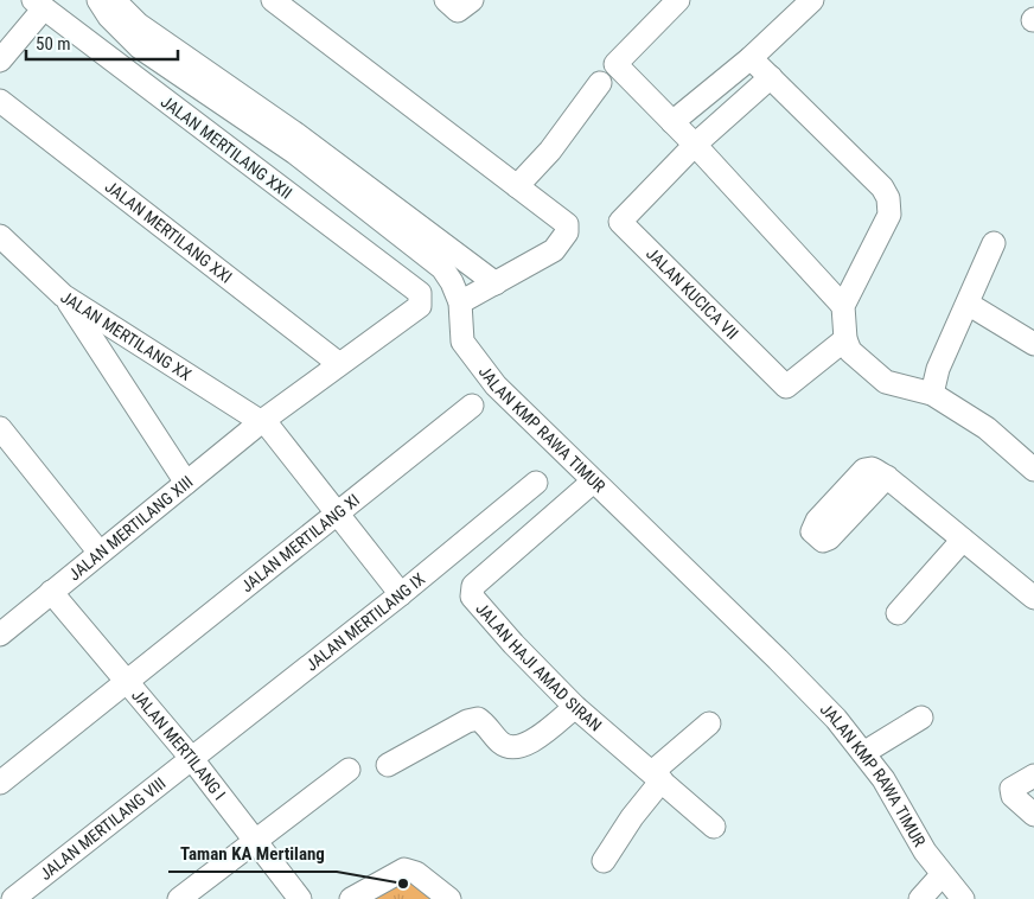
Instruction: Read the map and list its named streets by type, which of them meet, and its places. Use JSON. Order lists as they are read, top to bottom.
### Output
{
  "streets": {
    "street": [
      "JALAN MERTILANG XXII",
      "JALAN MERTILANG XXI",
      "JALAN KUCICA VII",
      "JALAN MERTILANG XX",
      "JALAN KMP RAWA TIMUR",
      "JALAN MERTILANG XIII",
      "JALAN MERTILANG XI",
      "JALAN MERTILANG IX",
      "JALAN HAJI AMAD SIRAN",
      "JALAN MERTILANG I",
      "JALAN MERTILANG VIII"
    ]
  },
  "crossings": [
    ["JALAN MERTILANG XXII", "JALAN MERTILANG XIII"],
    ["JALAN MERTILANG XXI", "JALAN MERTILANG XIII"],
    ["JALAN MERTILANG XX", "JALAN MERTILANG XIII"],
    ["JALAN KMP RAWA TIMUR", "JALAN HAJI AMAD SIRAN"],
    ["JALAN MERTILANG XIII", "JALAN MERTILANG I"],
    ["JALAN MERTILANG XI", "JALAN MERTILANG I"],
    ["JALAN MERTILANG IX", "JALAN MERTILANG I"],
    ["JALAN MERTILANG IX", "JALAN MERTILANG VIII"],
    ["JALAN MERTILANG I", "JALAN MERTILANG VIII"]
  ],
  "places": ["Taman KA Mertilang"],
  "scale_bar": "50 m"
}
